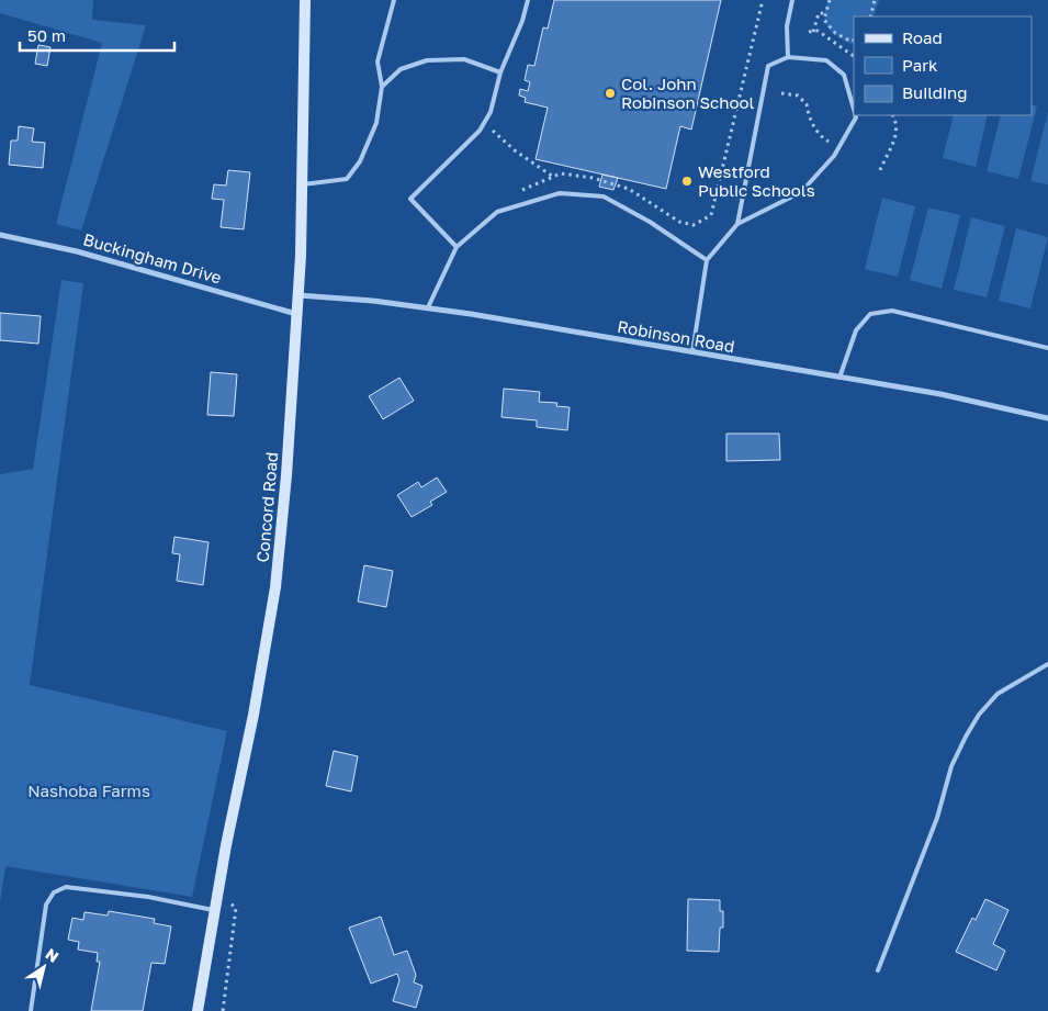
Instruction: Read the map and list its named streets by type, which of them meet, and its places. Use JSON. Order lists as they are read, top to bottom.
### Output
{
  "streets": {
    "main road": ["Concord Road"],
    "street": ["Buckingham Drive", "Robinson Road"]
  },
  "crossings": [
    ["Buckingham Drive", "Concord Road"],
    ["Robinson Road", "Concord Road"]
  ],
  "parks": ["Nashoba Farms"],
  "places": ["Col. John Robinson School", "Westford Public Schools"],
  "legend": ["Road", "Park", "Building"],
  "scale_bar": "50 m",
  "north": "top right"
}
